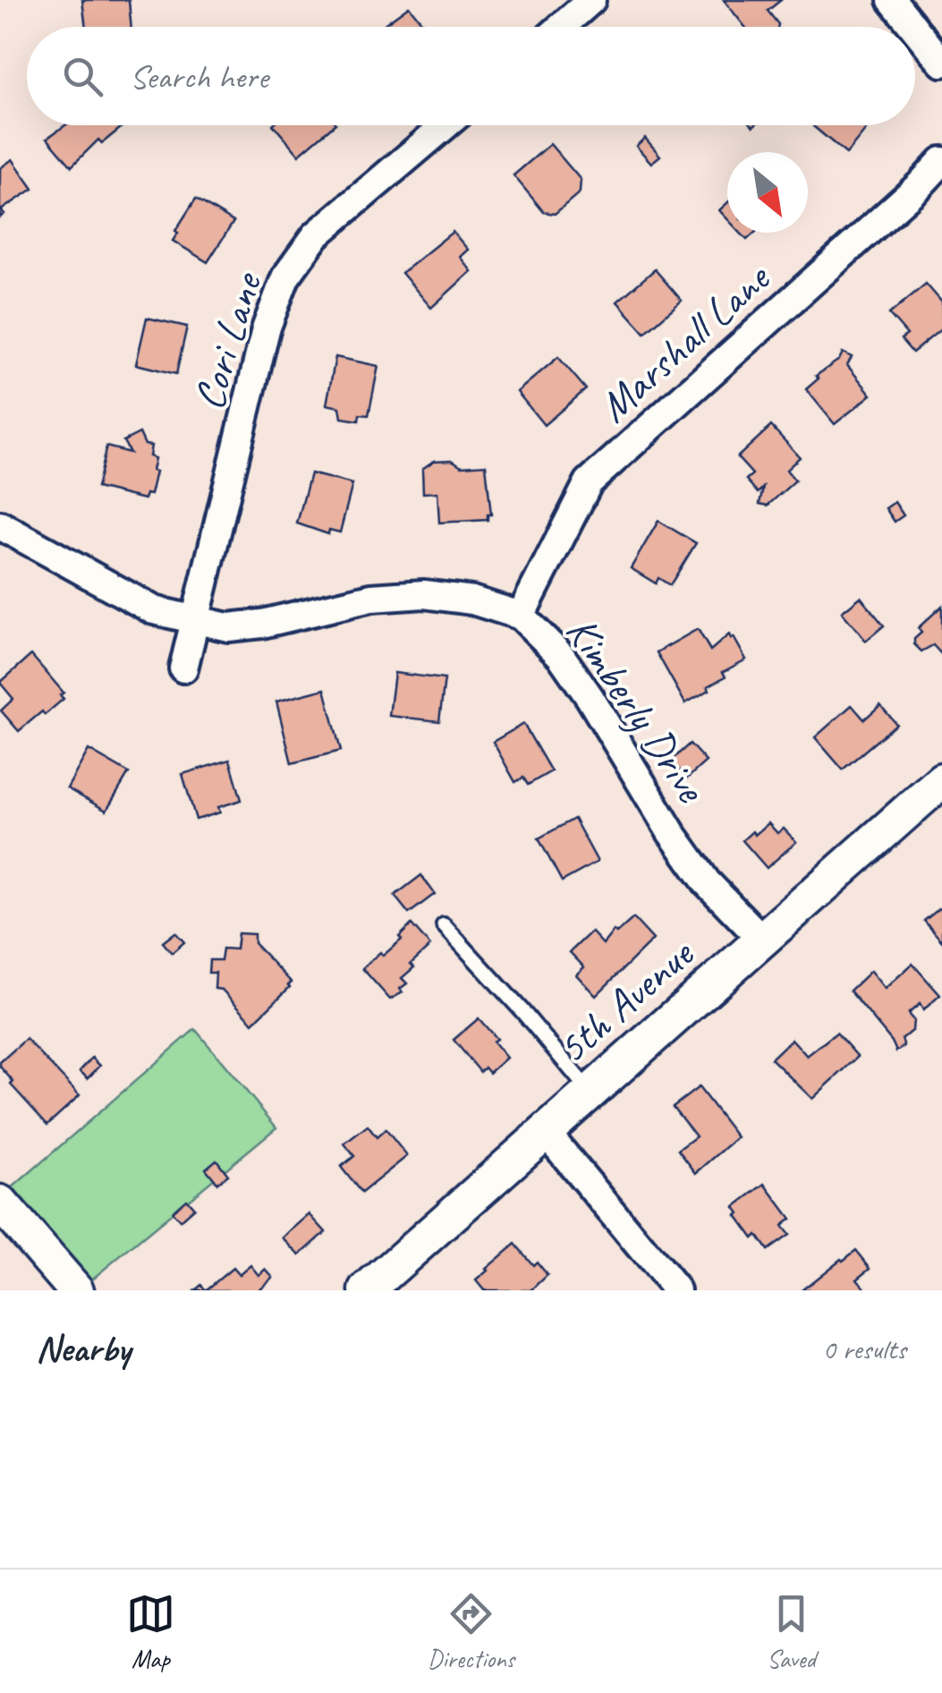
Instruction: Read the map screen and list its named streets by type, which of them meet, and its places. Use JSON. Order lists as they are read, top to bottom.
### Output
{
  "streets": {
    "street": [
      "Cori Lane",
      "Marshall Lane",
      "Kimberly Drive",
      "5th Avenue"
    ]
  },
  "crossings": [
    ["Cori Lane", "Kimberly Drive"],
    ["Marshall Lane", "Kimberly Drive"],
    ["Kimberly Drive", "5th Avenue"]
  ],
  "north": "bottom right",
  "page": {
    "search": "Search here",
    "heading": ["Nearby", "0 results"],
    "nav": ["Map", "Directions", "Saved"]
  }
}
